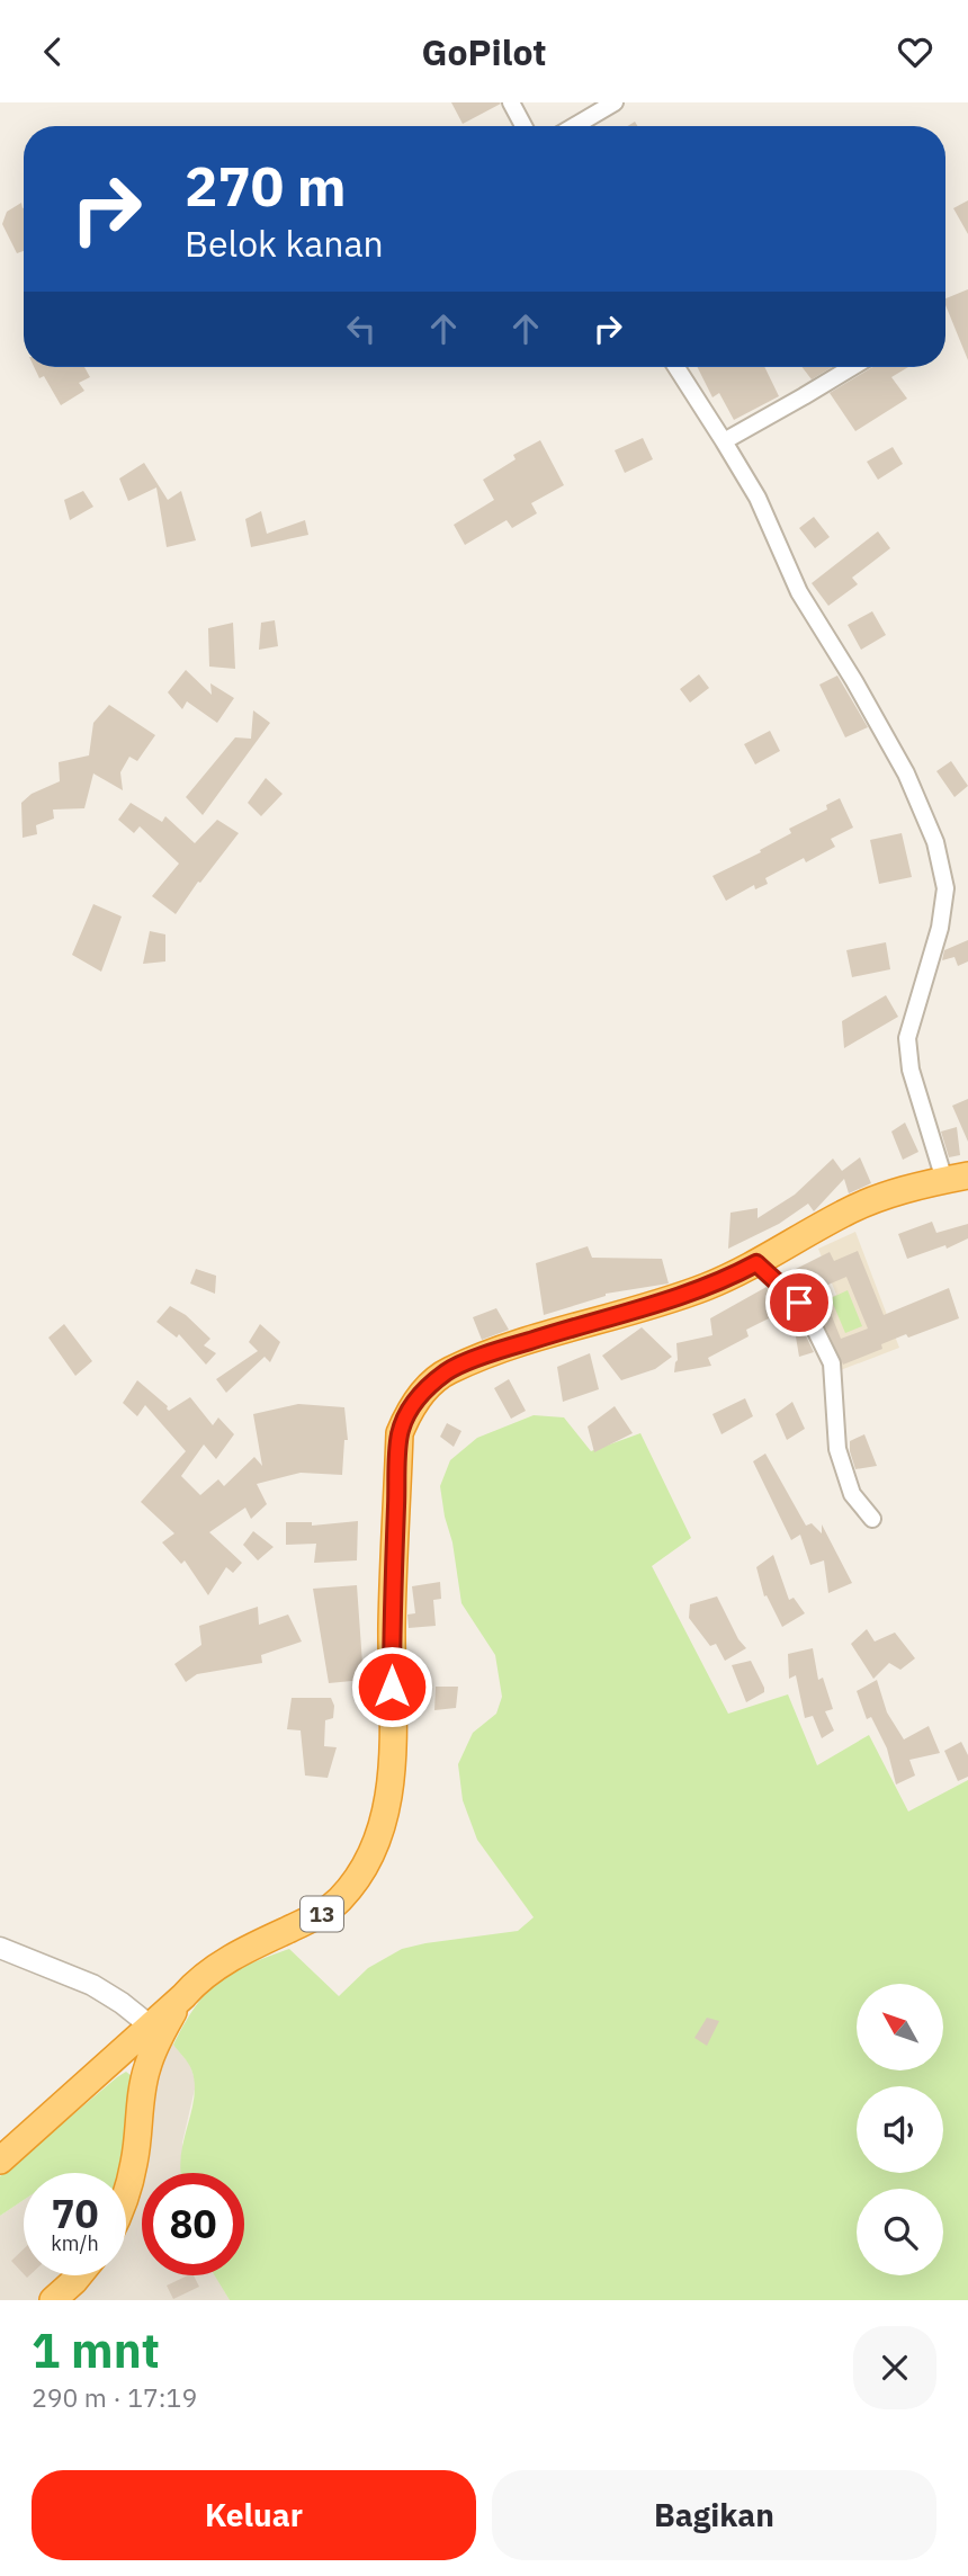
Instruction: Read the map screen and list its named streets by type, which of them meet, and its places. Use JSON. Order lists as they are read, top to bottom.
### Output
{
  "streets": {
    "highway": ["13"]
  },
  "north": "top left",
  "page": {
    "header": "GoPilot",
    "turn": ["270 m", "Belok kanan"],
    "speed": "70 km/h",
    "limit": "80",
    "heading": ["1 mnt", "290 m · 17:19"],
    "buttons": ["Keluar", "Bagikan"]
  }
}
